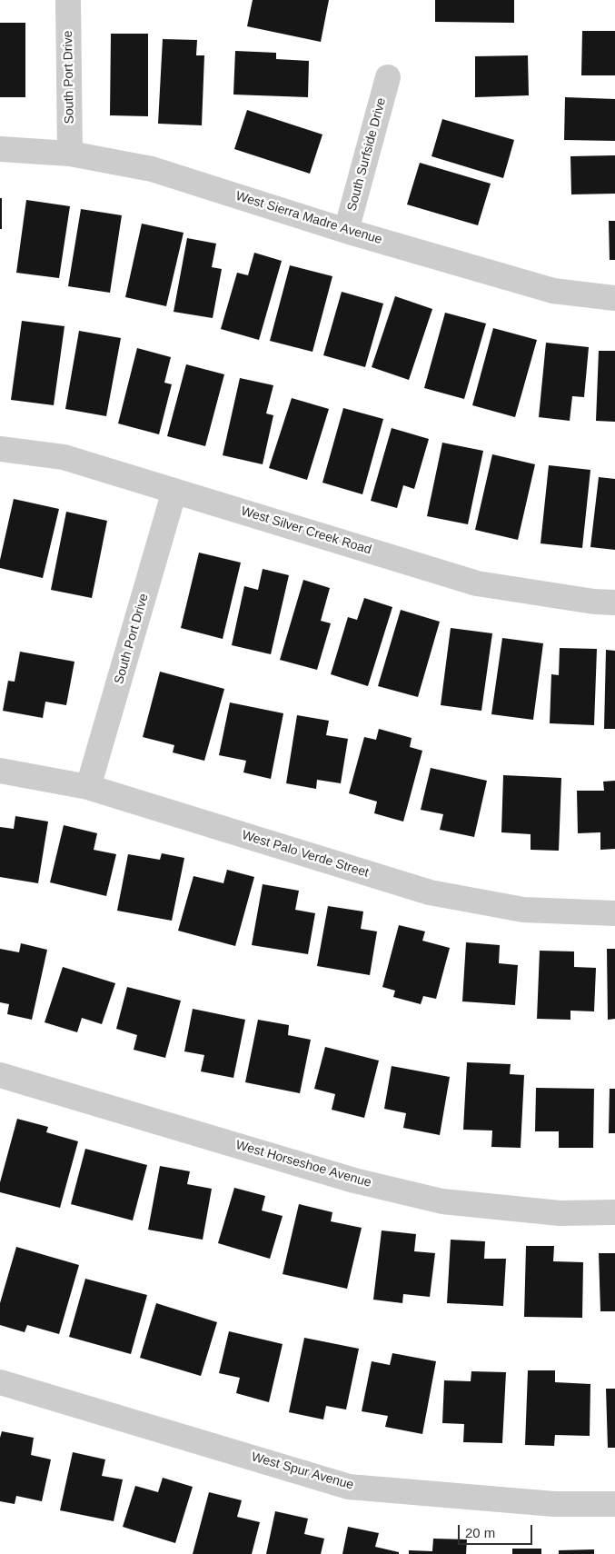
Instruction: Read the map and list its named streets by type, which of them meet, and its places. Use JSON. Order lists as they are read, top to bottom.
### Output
{
  "streets": {
    "street": [
      "South Port Drive",
      "South Surfside Drive",
      "West Sierra Madre Avenue",
      "West Silver Creek Road",
      "West Palo Verde Street",
      "West Horseshoe Avenue",
      "West Spur Avenue"
    ]
  },
  "crossings": [
    ["South Port Drive", "West Sierra Madre Avenue"],
    ["South Port Drive", "West Silver Creek Road"],
    ["South Port Drive", "West Palo Verde Street"],
    ["South Surfside Drive", "West Sierra Madre Avenue"]
  ],
  "scale_bar": "20 m"
}
